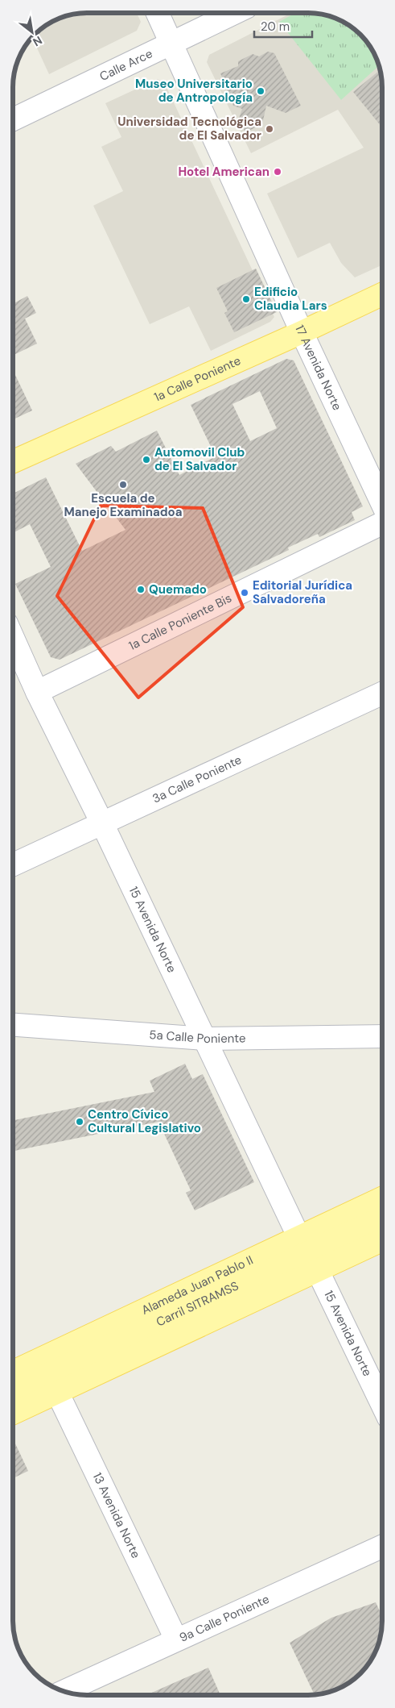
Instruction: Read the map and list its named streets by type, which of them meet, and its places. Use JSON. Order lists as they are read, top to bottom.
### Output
{
  "streets": {
    "main road": ["1a Calle Poniente", "Alameda Juan Pablo II", "Carril SITRAMSS"],
    "street": [
      "Calle Arce",
      "17 Avenida Norte",
      "1a Calle Poniente Bis",
      "3a Calle Poniente",
      "15 Avenida Norte",
      "5a Calle Poniente",
      "13 Avenida Norte",
      "9a Calle Poniente"
    ]
  },
  "crossings": [
    ["Calle Arce", "17 Avenida Norte"],
    ["17 Avenida Norte", "1a Calle Poniente"],
    ["1a Calle Poniente Bis", "15 Avenida Norte"],
    ["3a Calle Poniente", "15 Avenida Norte"],
    ["15 Avenida Norte", "5a Calle Poniente"],
    ["15 Avenida Norte", "Alameda Juan Pablo II"],
    ["13 Avenida Norte", "9a Calle Poniente"]
  ],
  "places": [
    "Museo Universitario de Antropología",
    "Universidad Tecnológica de El Salvador",
    "Hotel American",
    "Edificio Claudia Lars",
    "Automovil Club de El Salvador",
    "Escuela de Manejo Examinadoa",
    "Quemado",
    "Editorial Jurídica Salvadoreña",
    "Centro Cívico Cultural Legislativo"
  ],
  "scale_bar": "20 m",
  "north": "bottom right"
}
